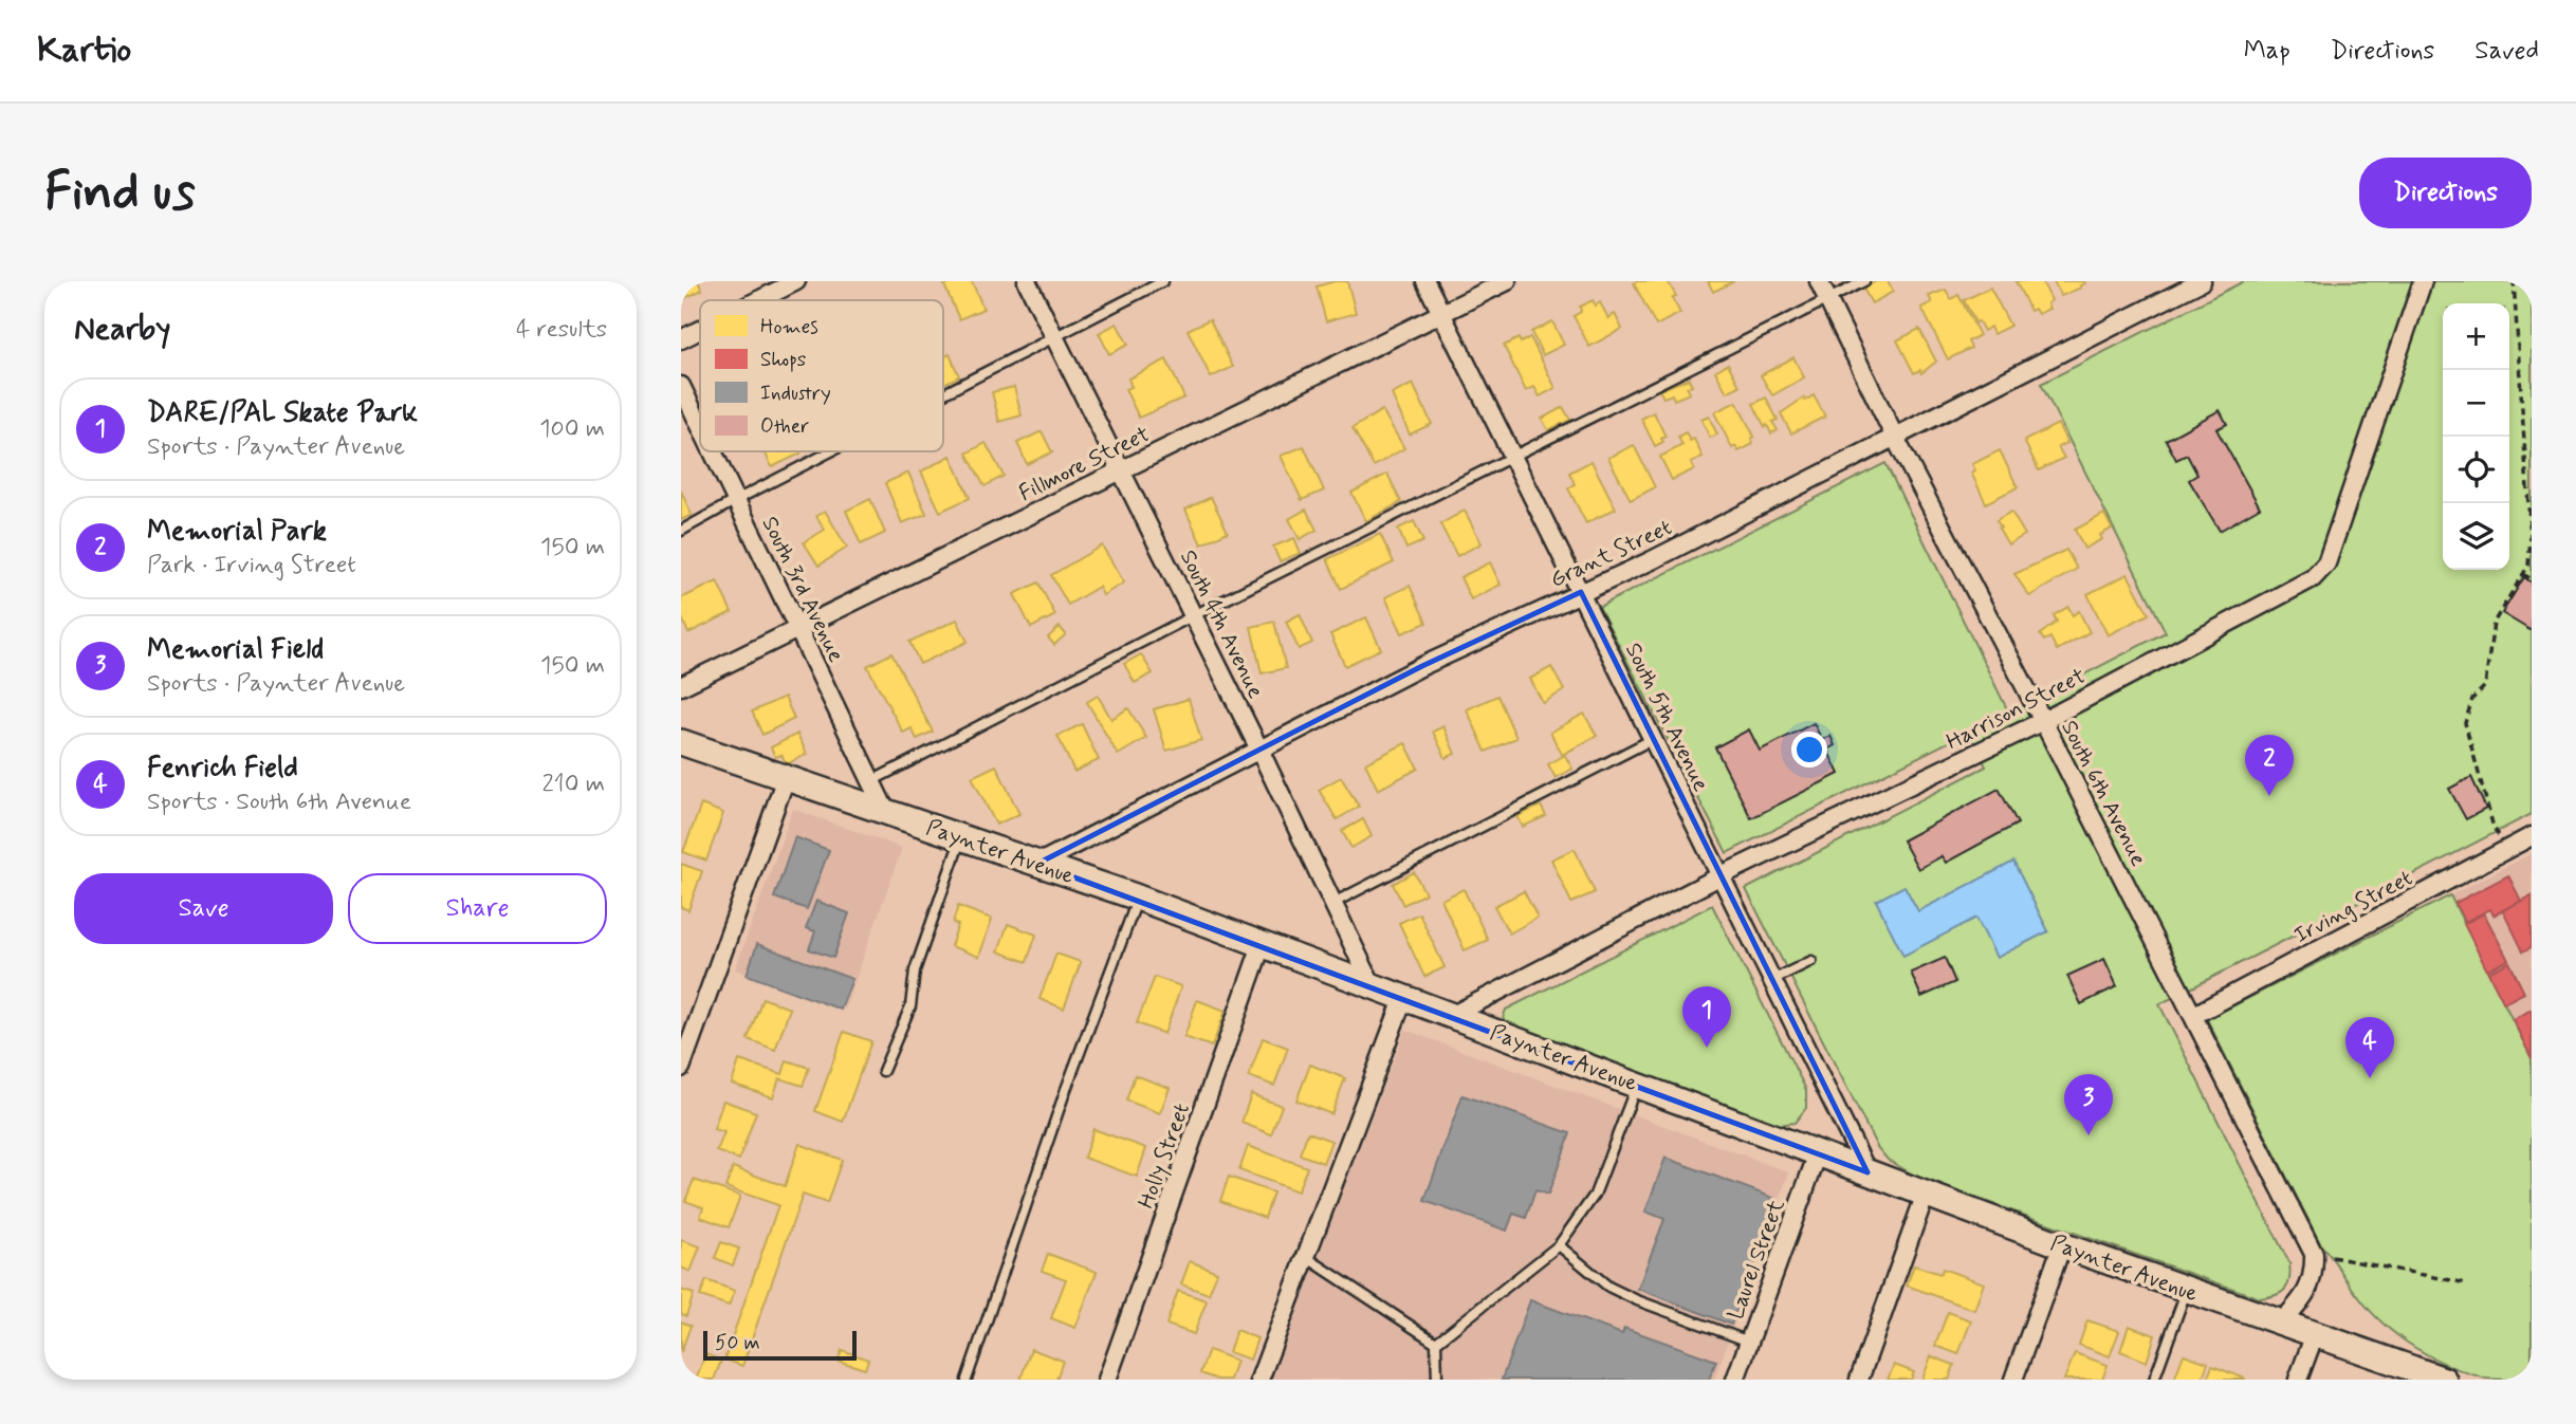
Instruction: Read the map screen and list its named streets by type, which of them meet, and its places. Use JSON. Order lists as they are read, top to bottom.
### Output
{
  "streets": {
    "street": [
      "Fillmore Street",
      "Grant Street",
      "South 3rd Avenue",
      "South 4th Avenue",
      "Harrison Street",
      "South 5th Avenue",
      "South 6th Avenue",
      "Paynter Avenue",
      "Irving Street",
      "Holly Street",
      "Laurel Street"
    ]
  },
  "crossings": [
    ["Fillmore Street", "South 3rd Avenue"],
    ["Fillmore Street", "South 4th Avenue"],
    ["Fillmore Street", "South 5th Avenue"],
    ["Grant Street", "South 4th Avenue"],
    ["Grant Street", "South 5th Avenue"],
    ["Grant Street", "South 6th Avenue"],
    ["Grant Street", "Paynter Avenue"],
    ["South 3rd Avenue", "Paynter Avenue"],
    ["South 4th Avenue", "Paynter Avenue"],
    ["Harrison Street", "South 5th Avenue"],
    ["Harrison Street", "South 6th Avenue"],
    ["Harrison Street", "Paynter Avenue"],
    ["South 5th Avenue", "Paynter Avenue"],
    ["South 6th Avenue", "Irving Street"],
    ["Paynter Avenue", "Holly Street"],
    ["Paynter Avenue", "Laurel Street"]
  ],
  "legend": [
    "Homes",
    "Shops",
    "Industry",
    "Other"
  ],
  "scale_bar": "50 m",
  "page": {
    "header": "Kartio",
    "nav": ["Map", "Directions", "Saved"],
    "buttons": [
      "Directions",
      ["Save", "Share"]
    ],
    "title": "Find us",
    "heading": ["Nearby", "4 results"],
    "map_buttons": ["+", "−"],
    "list": [
      {
        "mark": "1",
        "name": "DARE/PAL Skate Park",
        "note": "Sports · Paynter Avenue",
        "value": "100 m"
      },
      {
        "mark": "2",
        "name": "Memorial Park",
        "note": "Park · Irving Street",
        "value": "150 m"
      },
      {
        "mark": "3",
        "name": "Memorial Field",
        "note": "Sports · Paynter Avenue",
        "value": "150 m"
      },
      {
        "mark": "4",
        "name": "Fenrich Field",
        "note": "Sports · South 6th Avenue",
        "value": "210 m"
      }
    ],
    "pins": [
      "2",
      "1",
      "4",
      "3"
    ],
    "scale": "50 m"
  }
}
